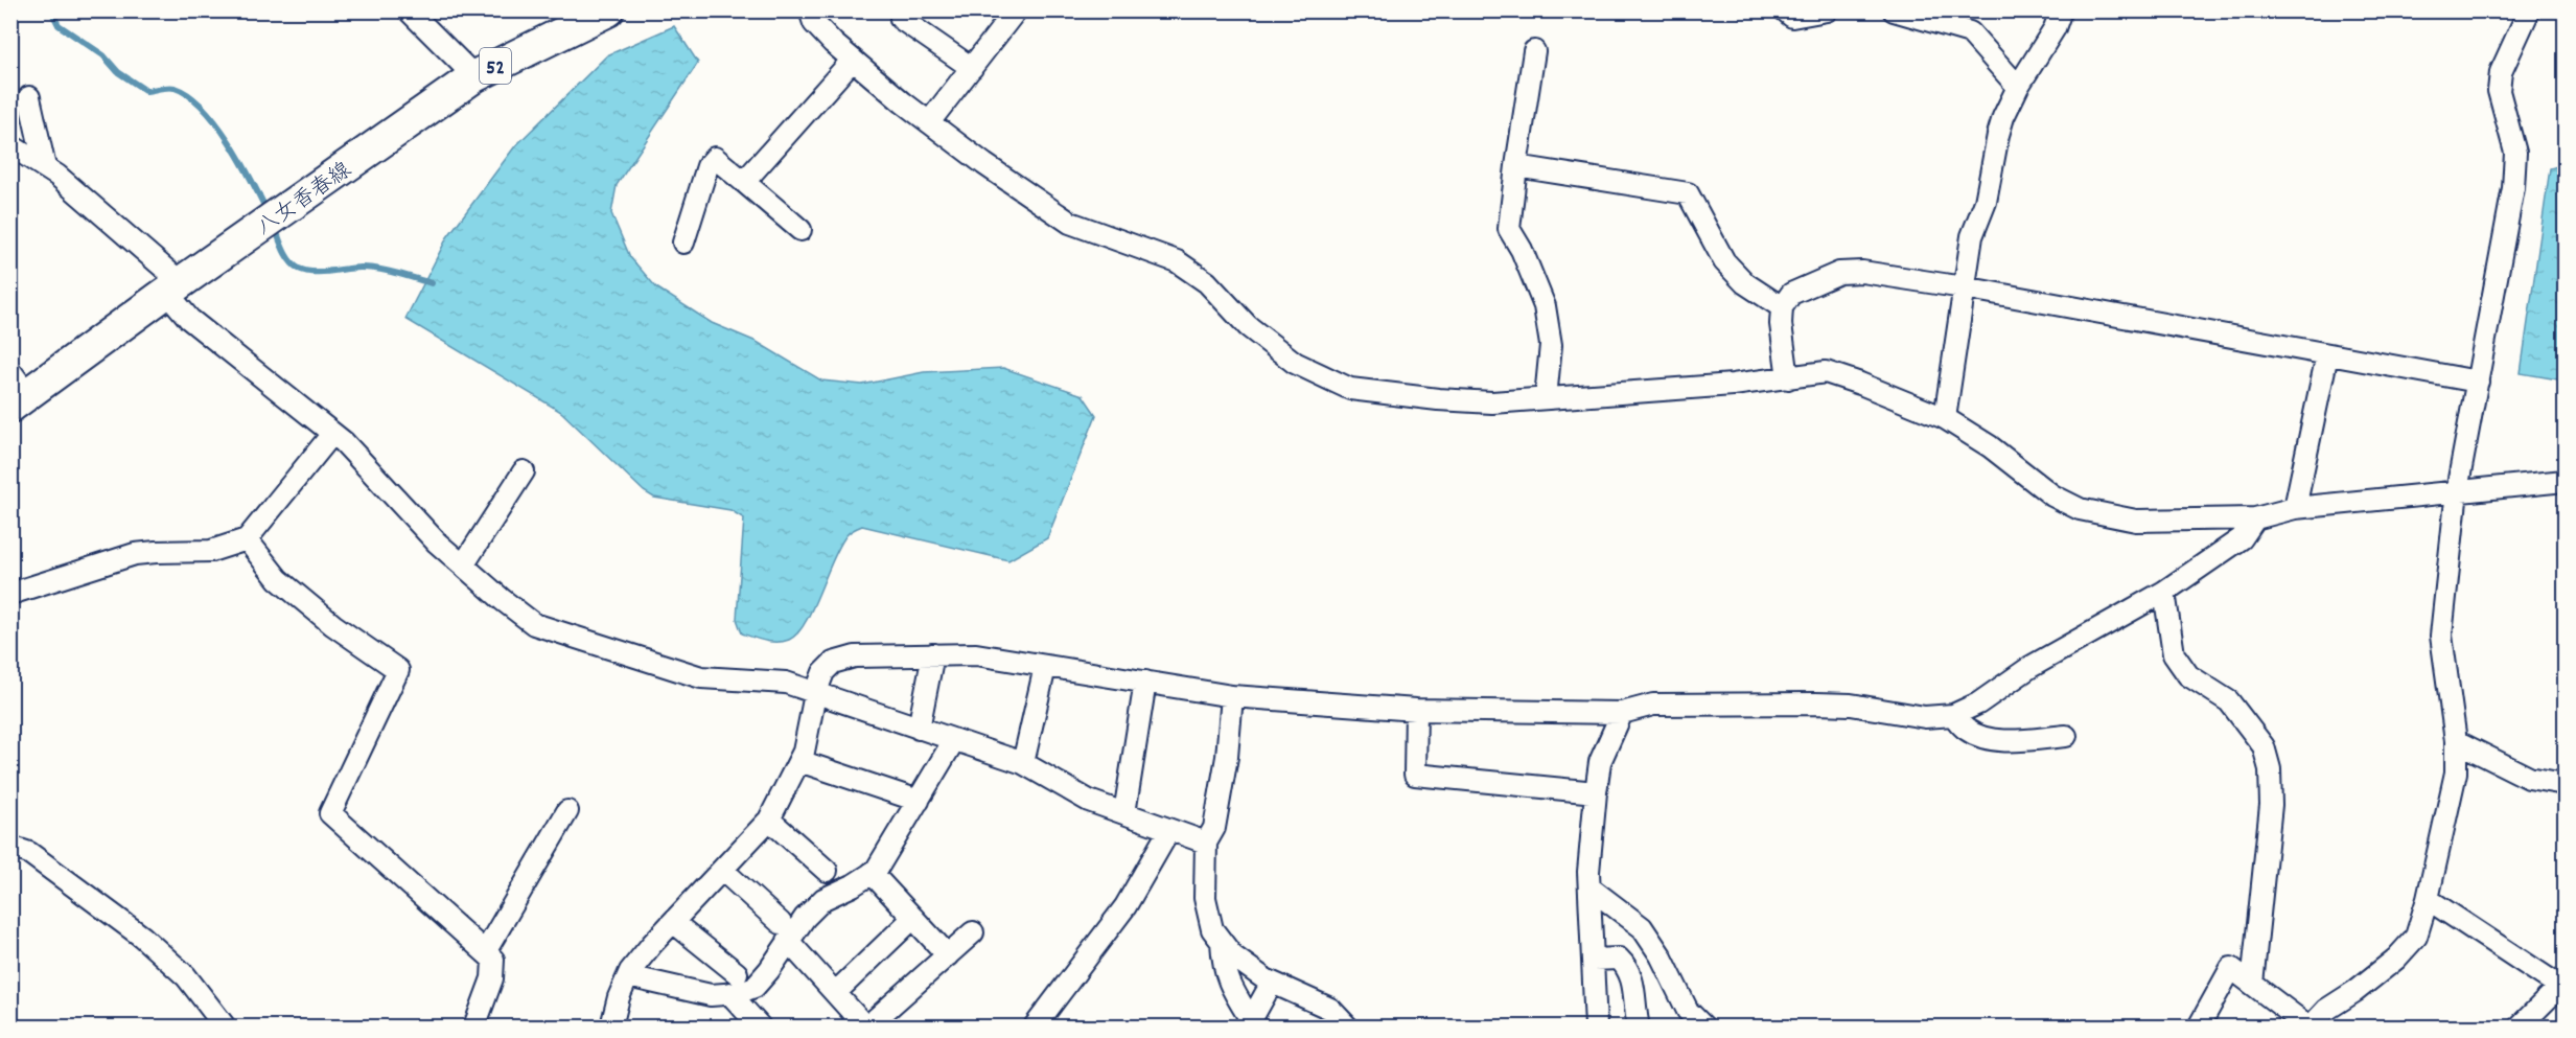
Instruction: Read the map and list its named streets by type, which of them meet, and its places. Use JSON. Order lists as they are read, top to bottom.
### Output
{
  "streets": {
    "main road": ["52", "八女香春線"]
  }
}
